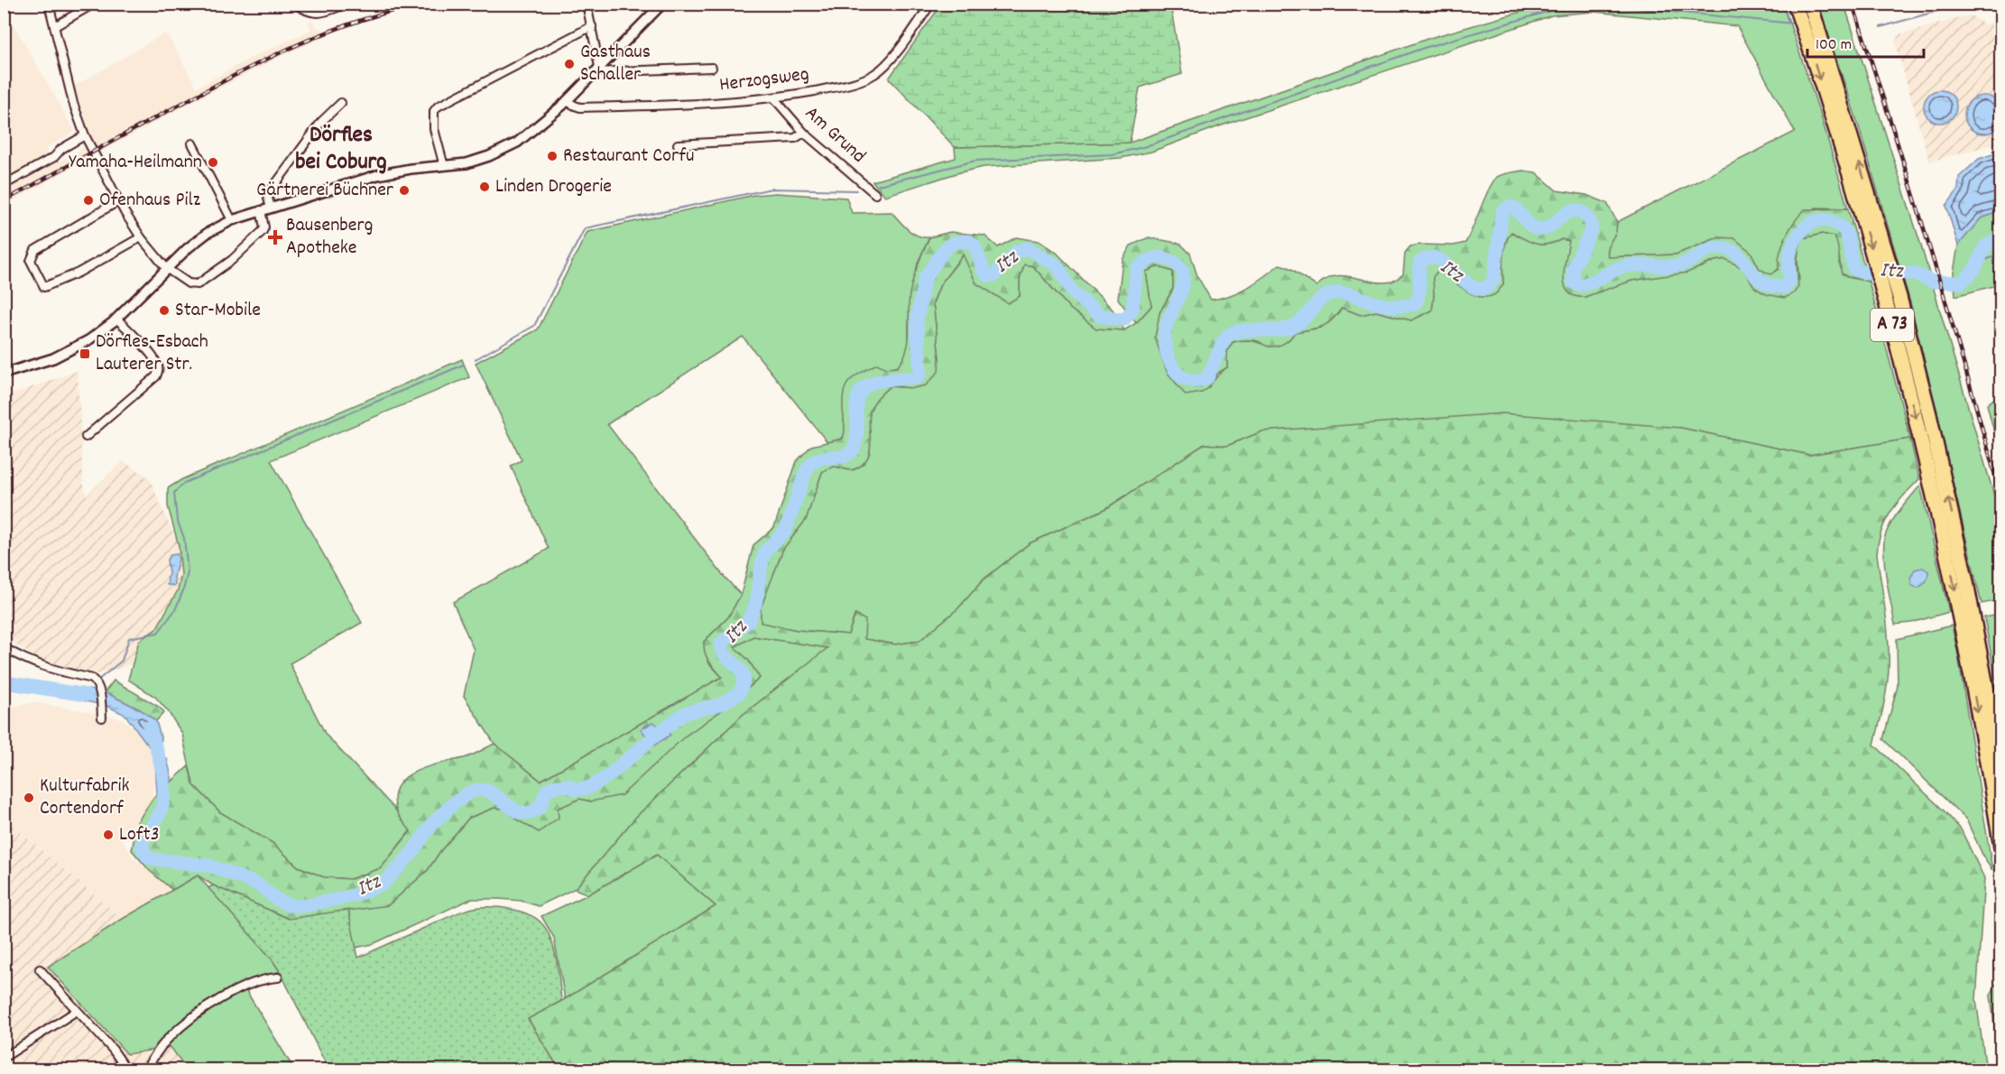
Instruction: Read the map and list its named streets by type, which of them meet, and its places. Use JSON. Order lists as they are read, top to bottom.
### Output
{
  "streets": {
    "highway": ["A 73"],
    "street": ["Herzogsweg", "Am Grund"]
  },
  "crossings": [
    ["Herzogsweg", "Am Grund"]
  ],
  "districts": ["Dörfles bei Coburg"],
  "water": ["Itz"],
  "places": {
    "other": [
      "Gasthaus Schaller",
      "Restaurant Corfu",
      "Yamaha-Heilmann",
      "Linden Drogerie",
      "Gärtnerei Büchner",
      "Ofenhaus Pilz",
      "Star-Mobile",
      "Kulturfabrik Cortendorf",
      "Loft3"
    ],
    "health": ["Bausenberg Apotheke"],
    "transit": ["Dörfles-Esbach Lauterer Str."]
  },
  "scale_bar": "100 m"
}
